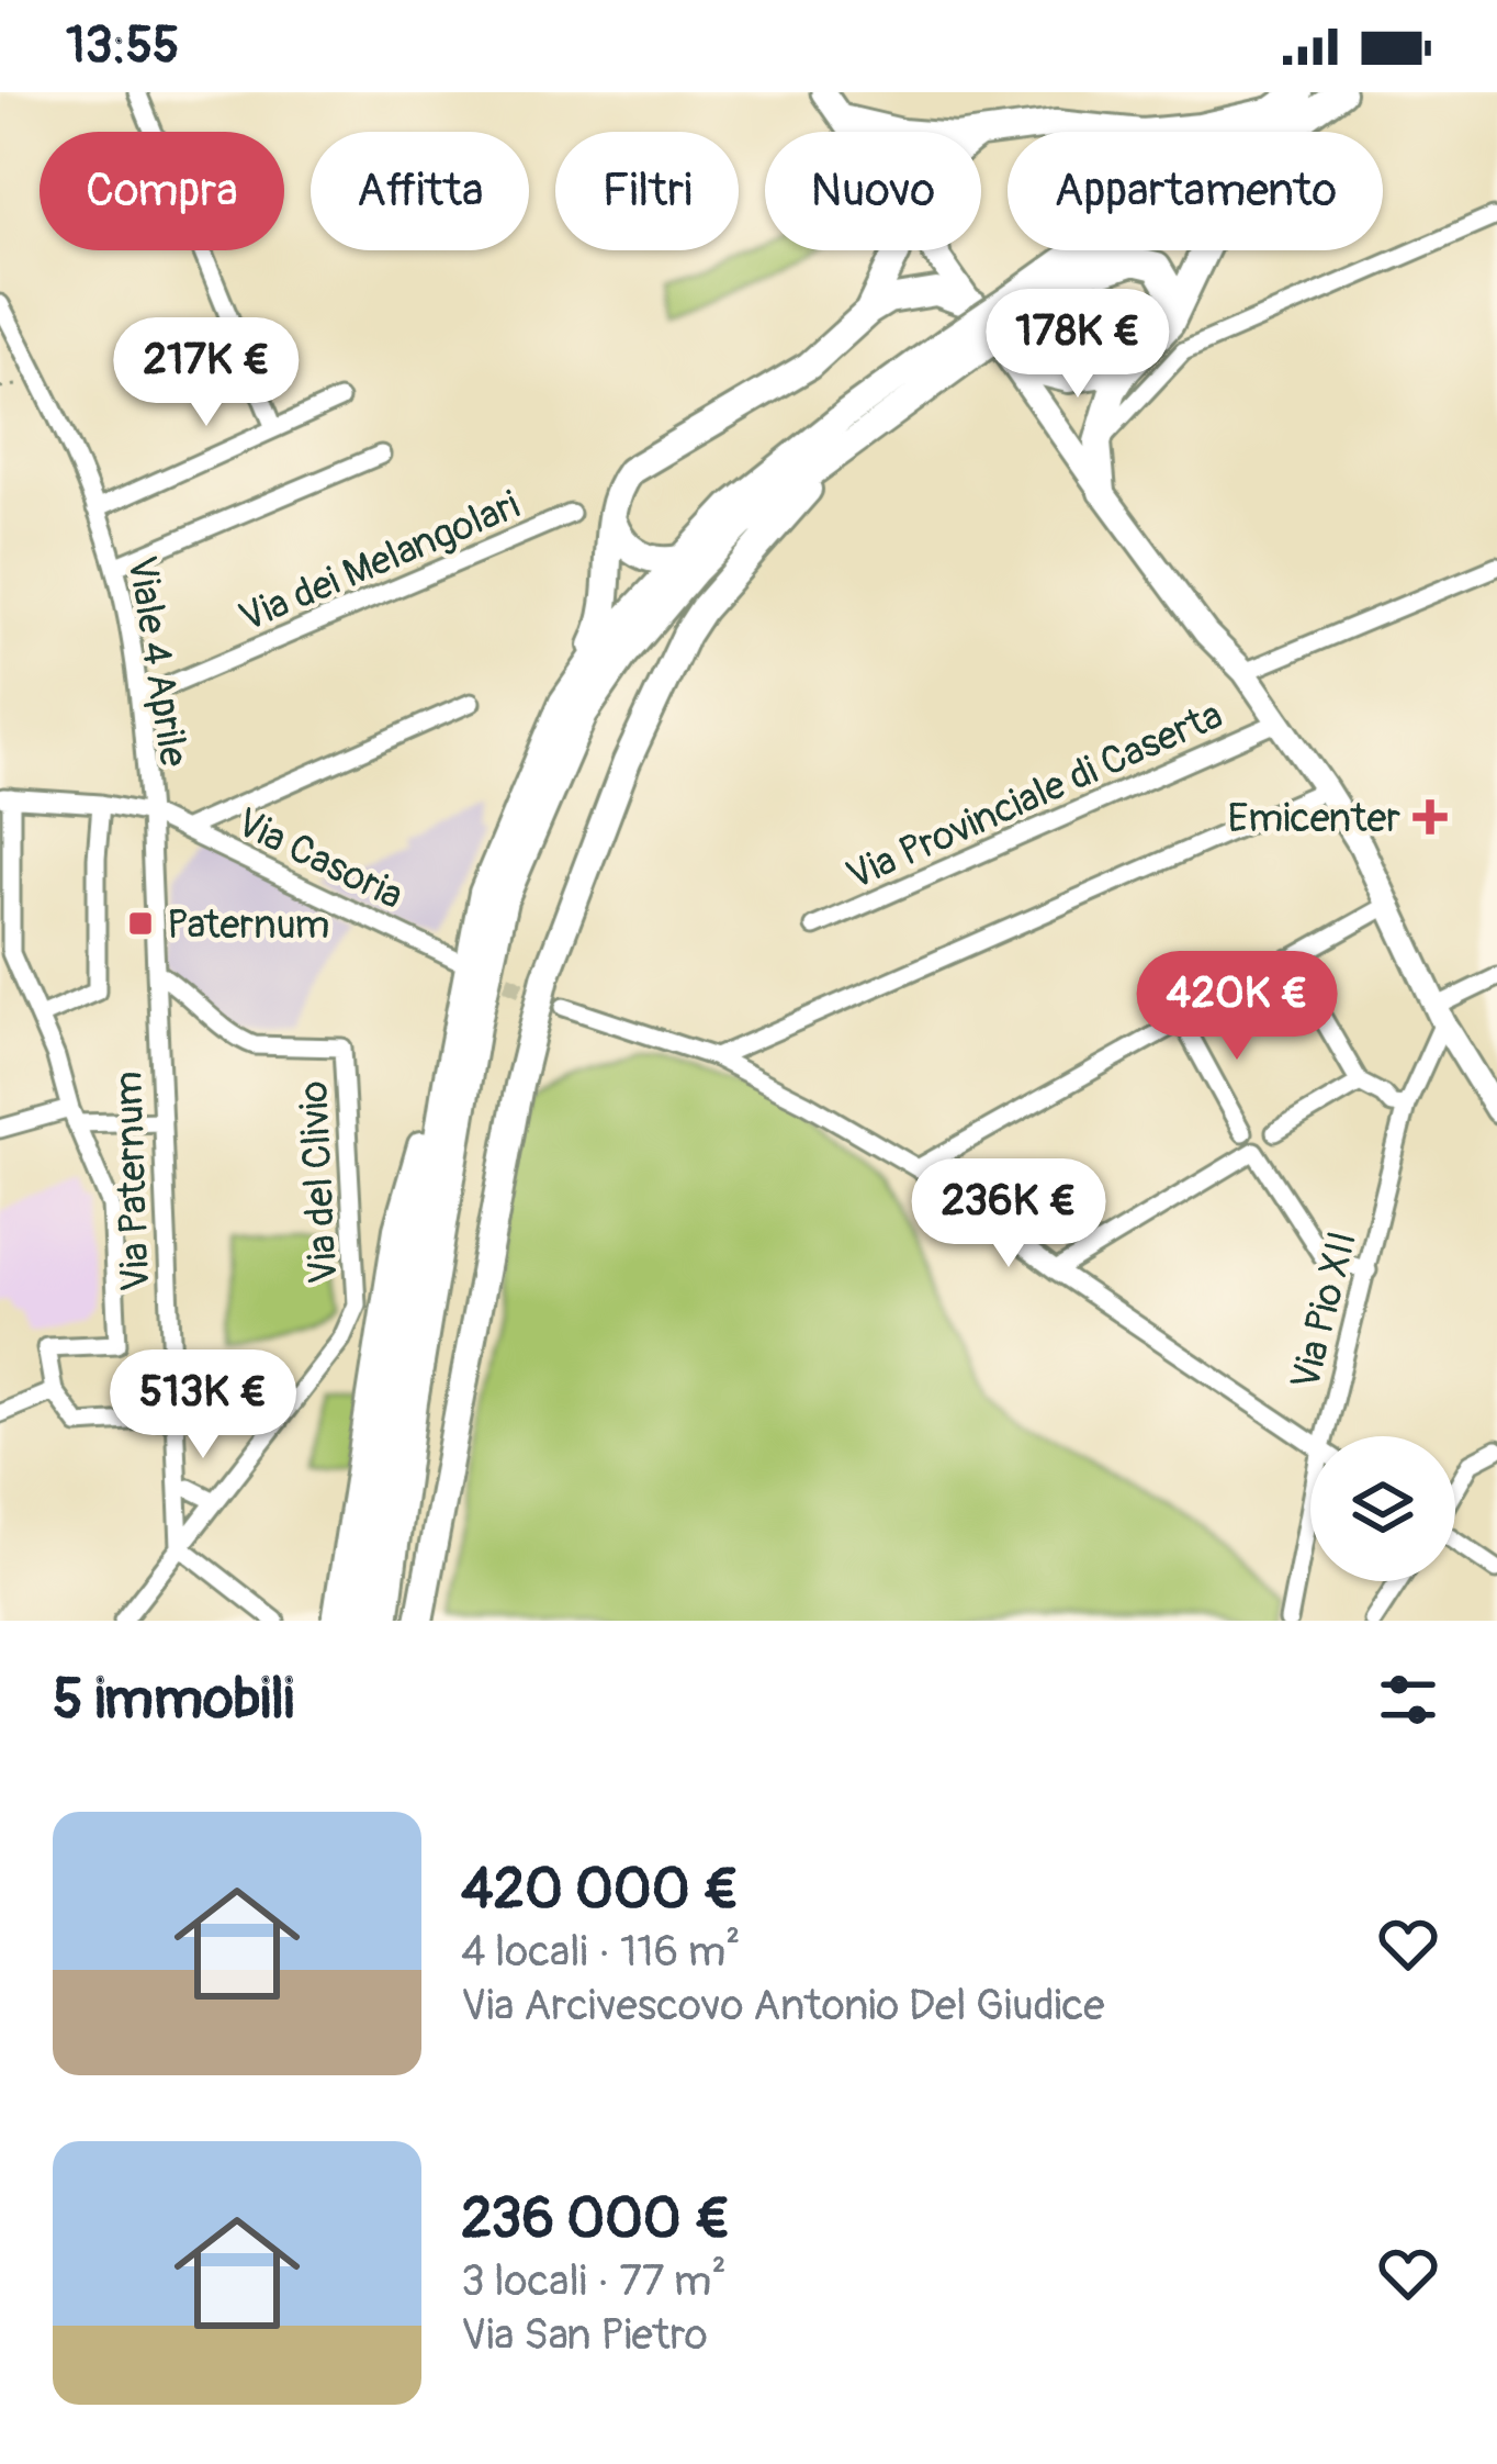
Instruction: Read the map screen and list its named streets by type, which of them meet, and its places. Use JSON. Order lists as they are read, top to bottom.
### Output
{
  "streets": {
    "street": [
      "Via dei Melangolari",
      "Viale 4 Aprile",
      "Via Provinciale di Caserta",
      "Via Casoria",
      "Via Paternum",
      "Via del Clivio",
      "Via Pio XII"
    ]
  },
  "crossings": [
    ["Via dei Melangolari", "Viale 4 Aprile"],
    ["Viale 4 Aprile", "Via Casoria"],
    ["Viale 4 Aprile", "Via Paternum"],
    ["Via Casoria", "Via Paternum"],
    ["Via Paternum", "Via del Clivio"]
  ],
  "places": {
    "health": ["Emicenter"],
    "transit": ["Paternum"]
  },
  "page": {
    "status": "13:55",
    "chip": [
      "Compra",
      "Affitta",
      "Filtri",
      "Nuovo",
      "Appartamento"
    ],
    "price": [
      "178K €",
      "217K €",
      "420K €",
      "236K €",
      "513K €"
    ],
    "heading": "5 immobili",
    "list": [
      {
        "name": "420 000 €",
        "note": "4 locali · 116 m² · Via Arcivescovo Antonio Del Giudice"
      },
      {
        "name": "236 000 €",
        "note": "3 locali · 77 m² · Via San Pietro"
      }
    ]
  }
}
